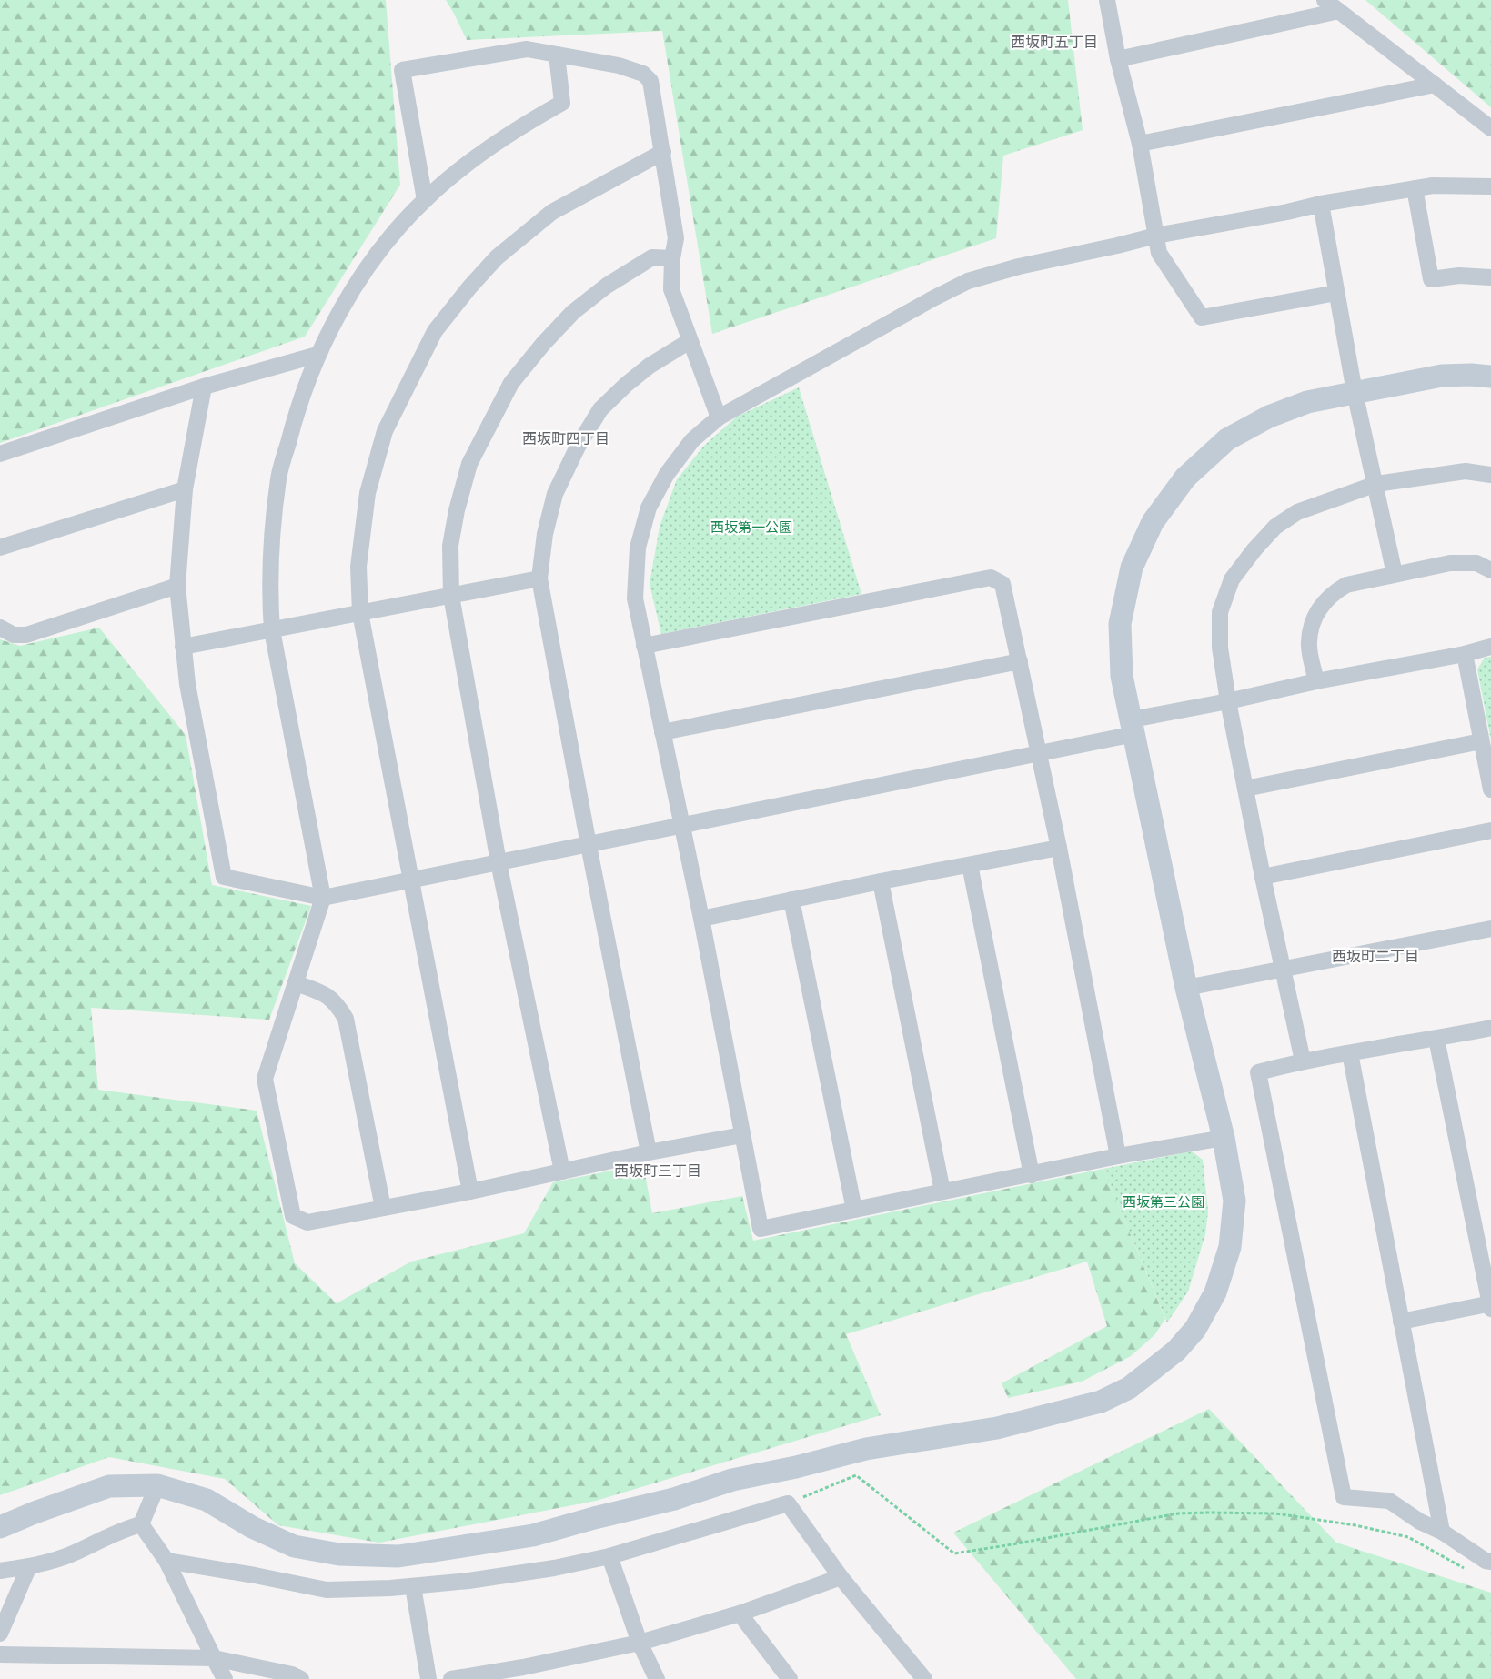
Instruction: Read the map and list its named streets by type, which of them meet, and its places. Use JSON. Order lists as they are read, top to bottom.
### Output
{
  "districts": [
    "西坂町五丁目",
    "西坂町四丁目",
    "西坂町二丁目",
    "西坂町三丁目"
  ],
  "parks": ["西坂第一公園", "西坂第三公園"]
}
